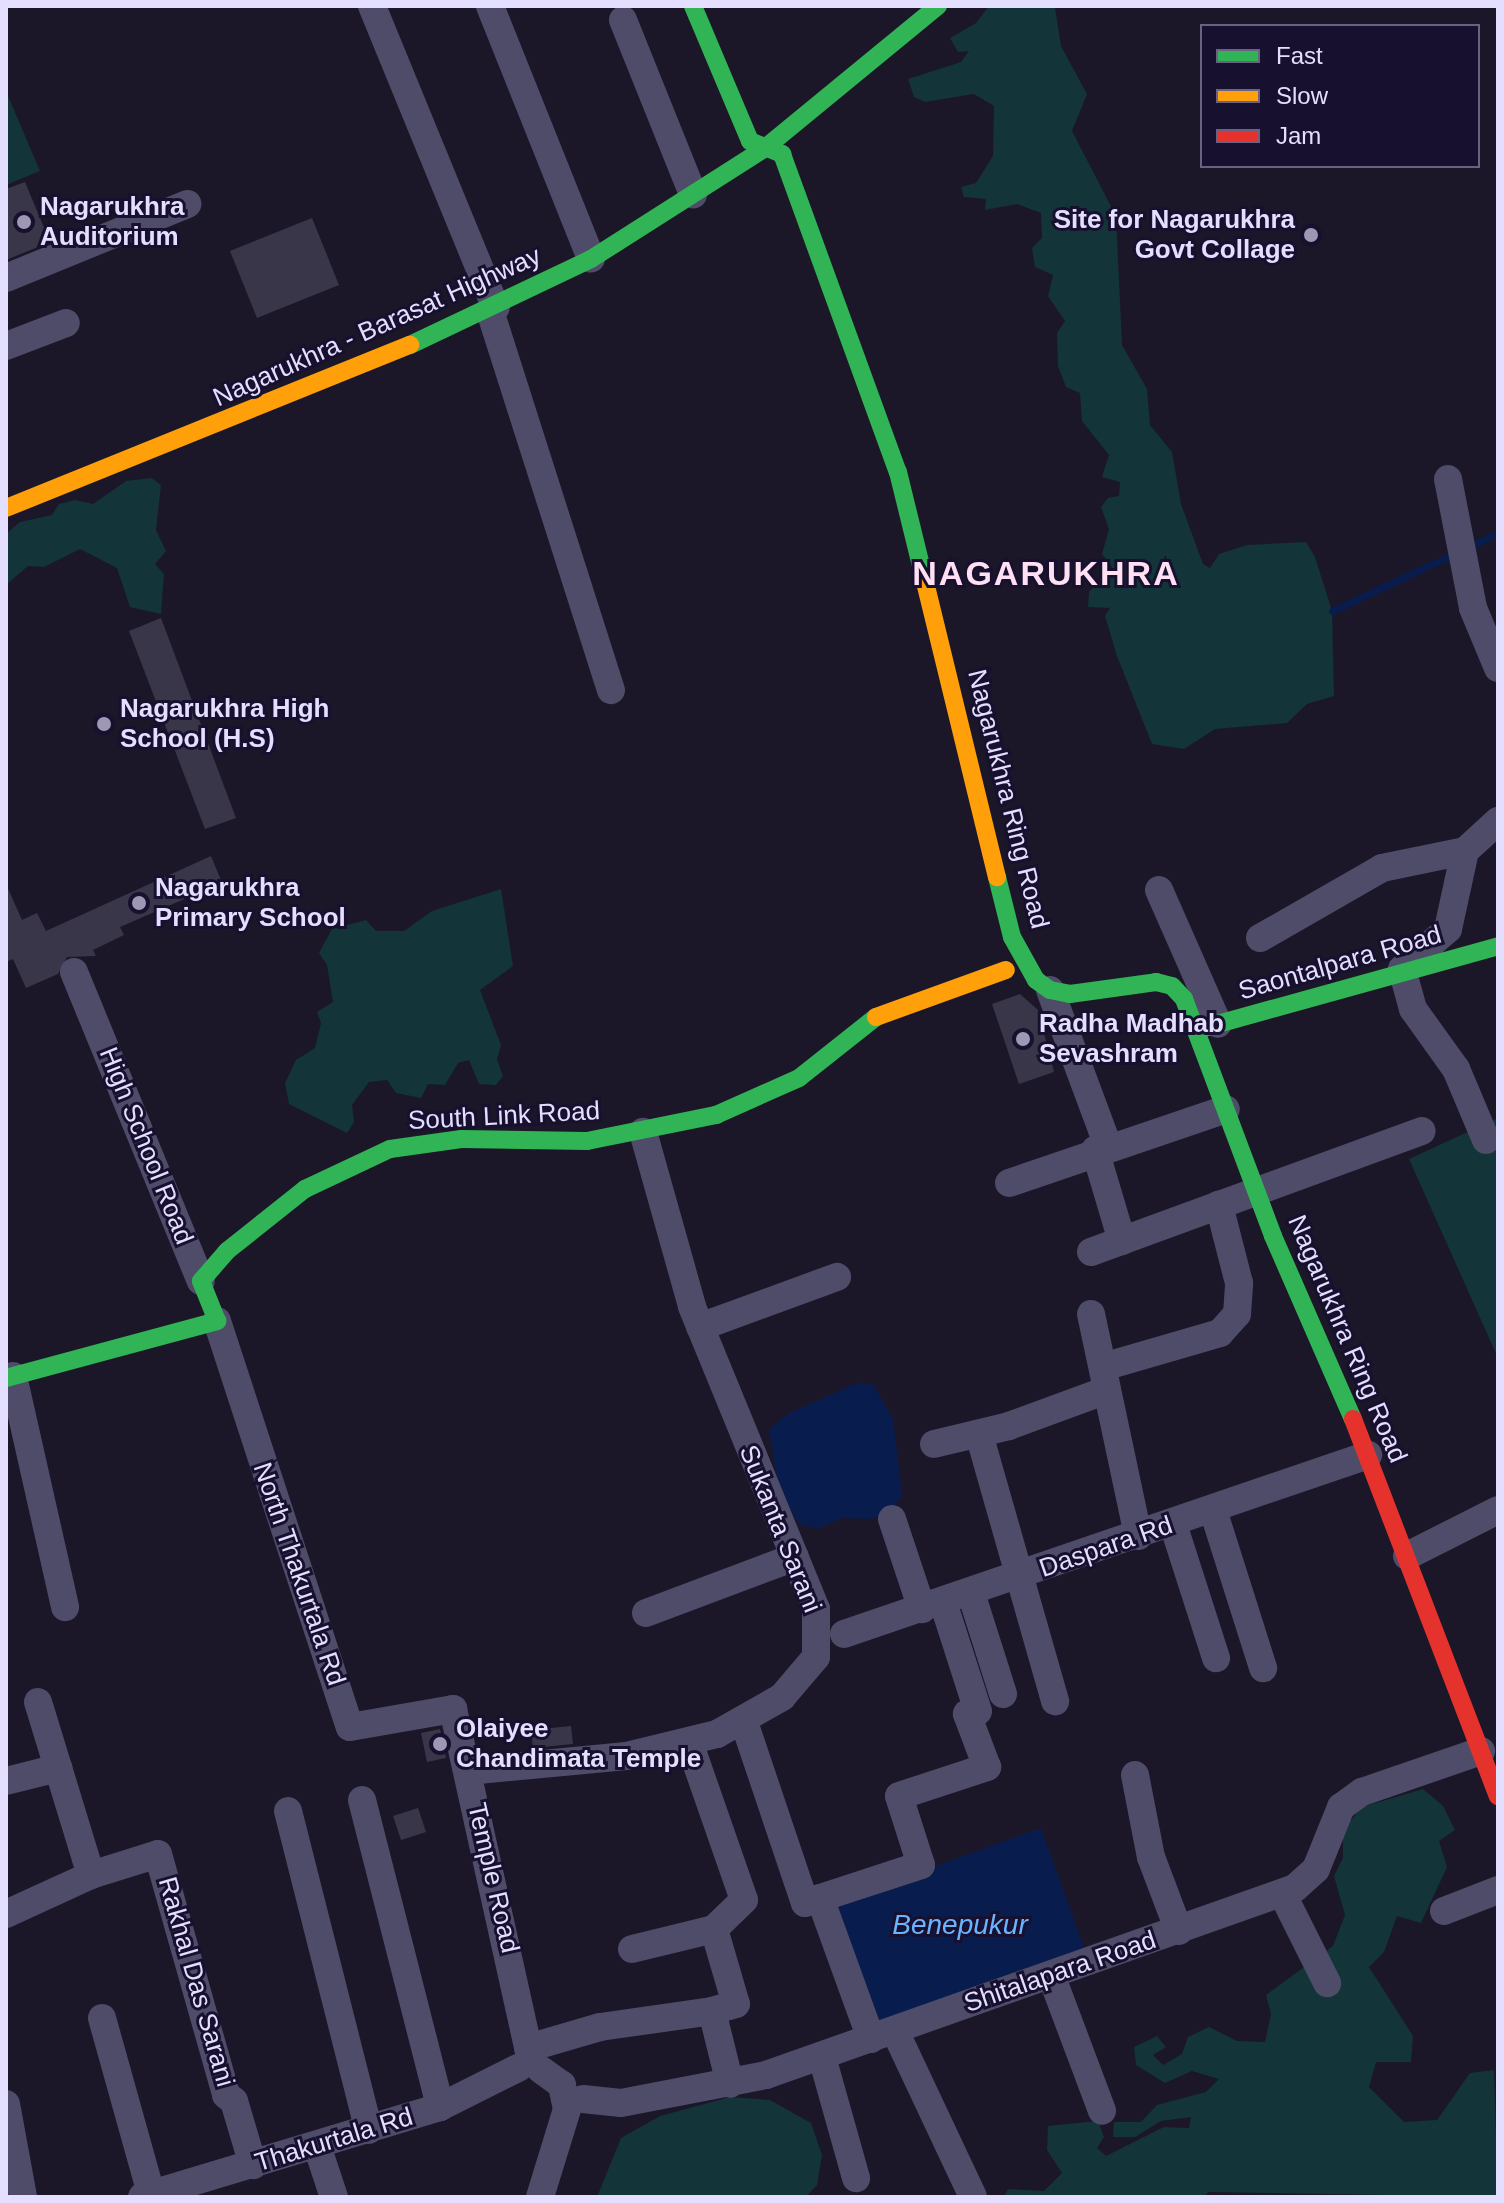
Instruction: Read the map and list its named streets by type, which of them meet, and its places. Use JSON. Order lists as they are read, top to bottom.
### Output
{
  "streets": {
    "main road": [
      "Nagarukhra - Barasat Highway",
      "Nagarukhra Ring Road",
      "Saontalpara Road",
      "South Link Road",
      "High School Road"
    ],
    "street": [
      "Sukanta Sarani",
      "Daspara Rd",
      "North Thakurtala Rd",
      "Temple Road",
      "Shitalapara Road",
      "Rakhal Das Sarani",
      "Thakurtala Rd"
    ]
  },
  "crossings": [
    ["Nagarukhra - Barasat Highway", "Nagarukhra Ring Road"],
    ["Nagarukhra Ring Road", "Saontalpara Road"],
    ["Nagarukhra Ring Road", "Daspara Rd"],
    ["Nagarukhra Ring Road", "Shitalapara Road"],
    ["South Link Road", "High School Road"],
    ["South Link Road", "Sukanta Sarani"],
    ["High School Road", "North Thakurtala Rd"],
    ["North Thakurtala Rd", "Temple Road"],
    ["Temple Road", "Shitalapara Road"],
    ["Temple Road", "Thakurtala Rd"],
    ["Shitalapara Road", "Thakurtala Rd"],
    ["Rakhal Das Sarani", "Thakurtala Rd"]
  ],
  "districts": ["NAGARUKHRA"],
  "water": ["Benepukur"],
  "places": [
    "Nagarukhra Auditorium",
    "Site for Nagarukhra Govt Collage",
    "Nagarukhra High School (H.S)",
    "Nagarukhra Primary School",
    "Radha Madhab Sevashram",
    "Olaiyee Chandimata Temple"
  ],
  "legend": ["Fast", "Slow", "Jam"]
}
